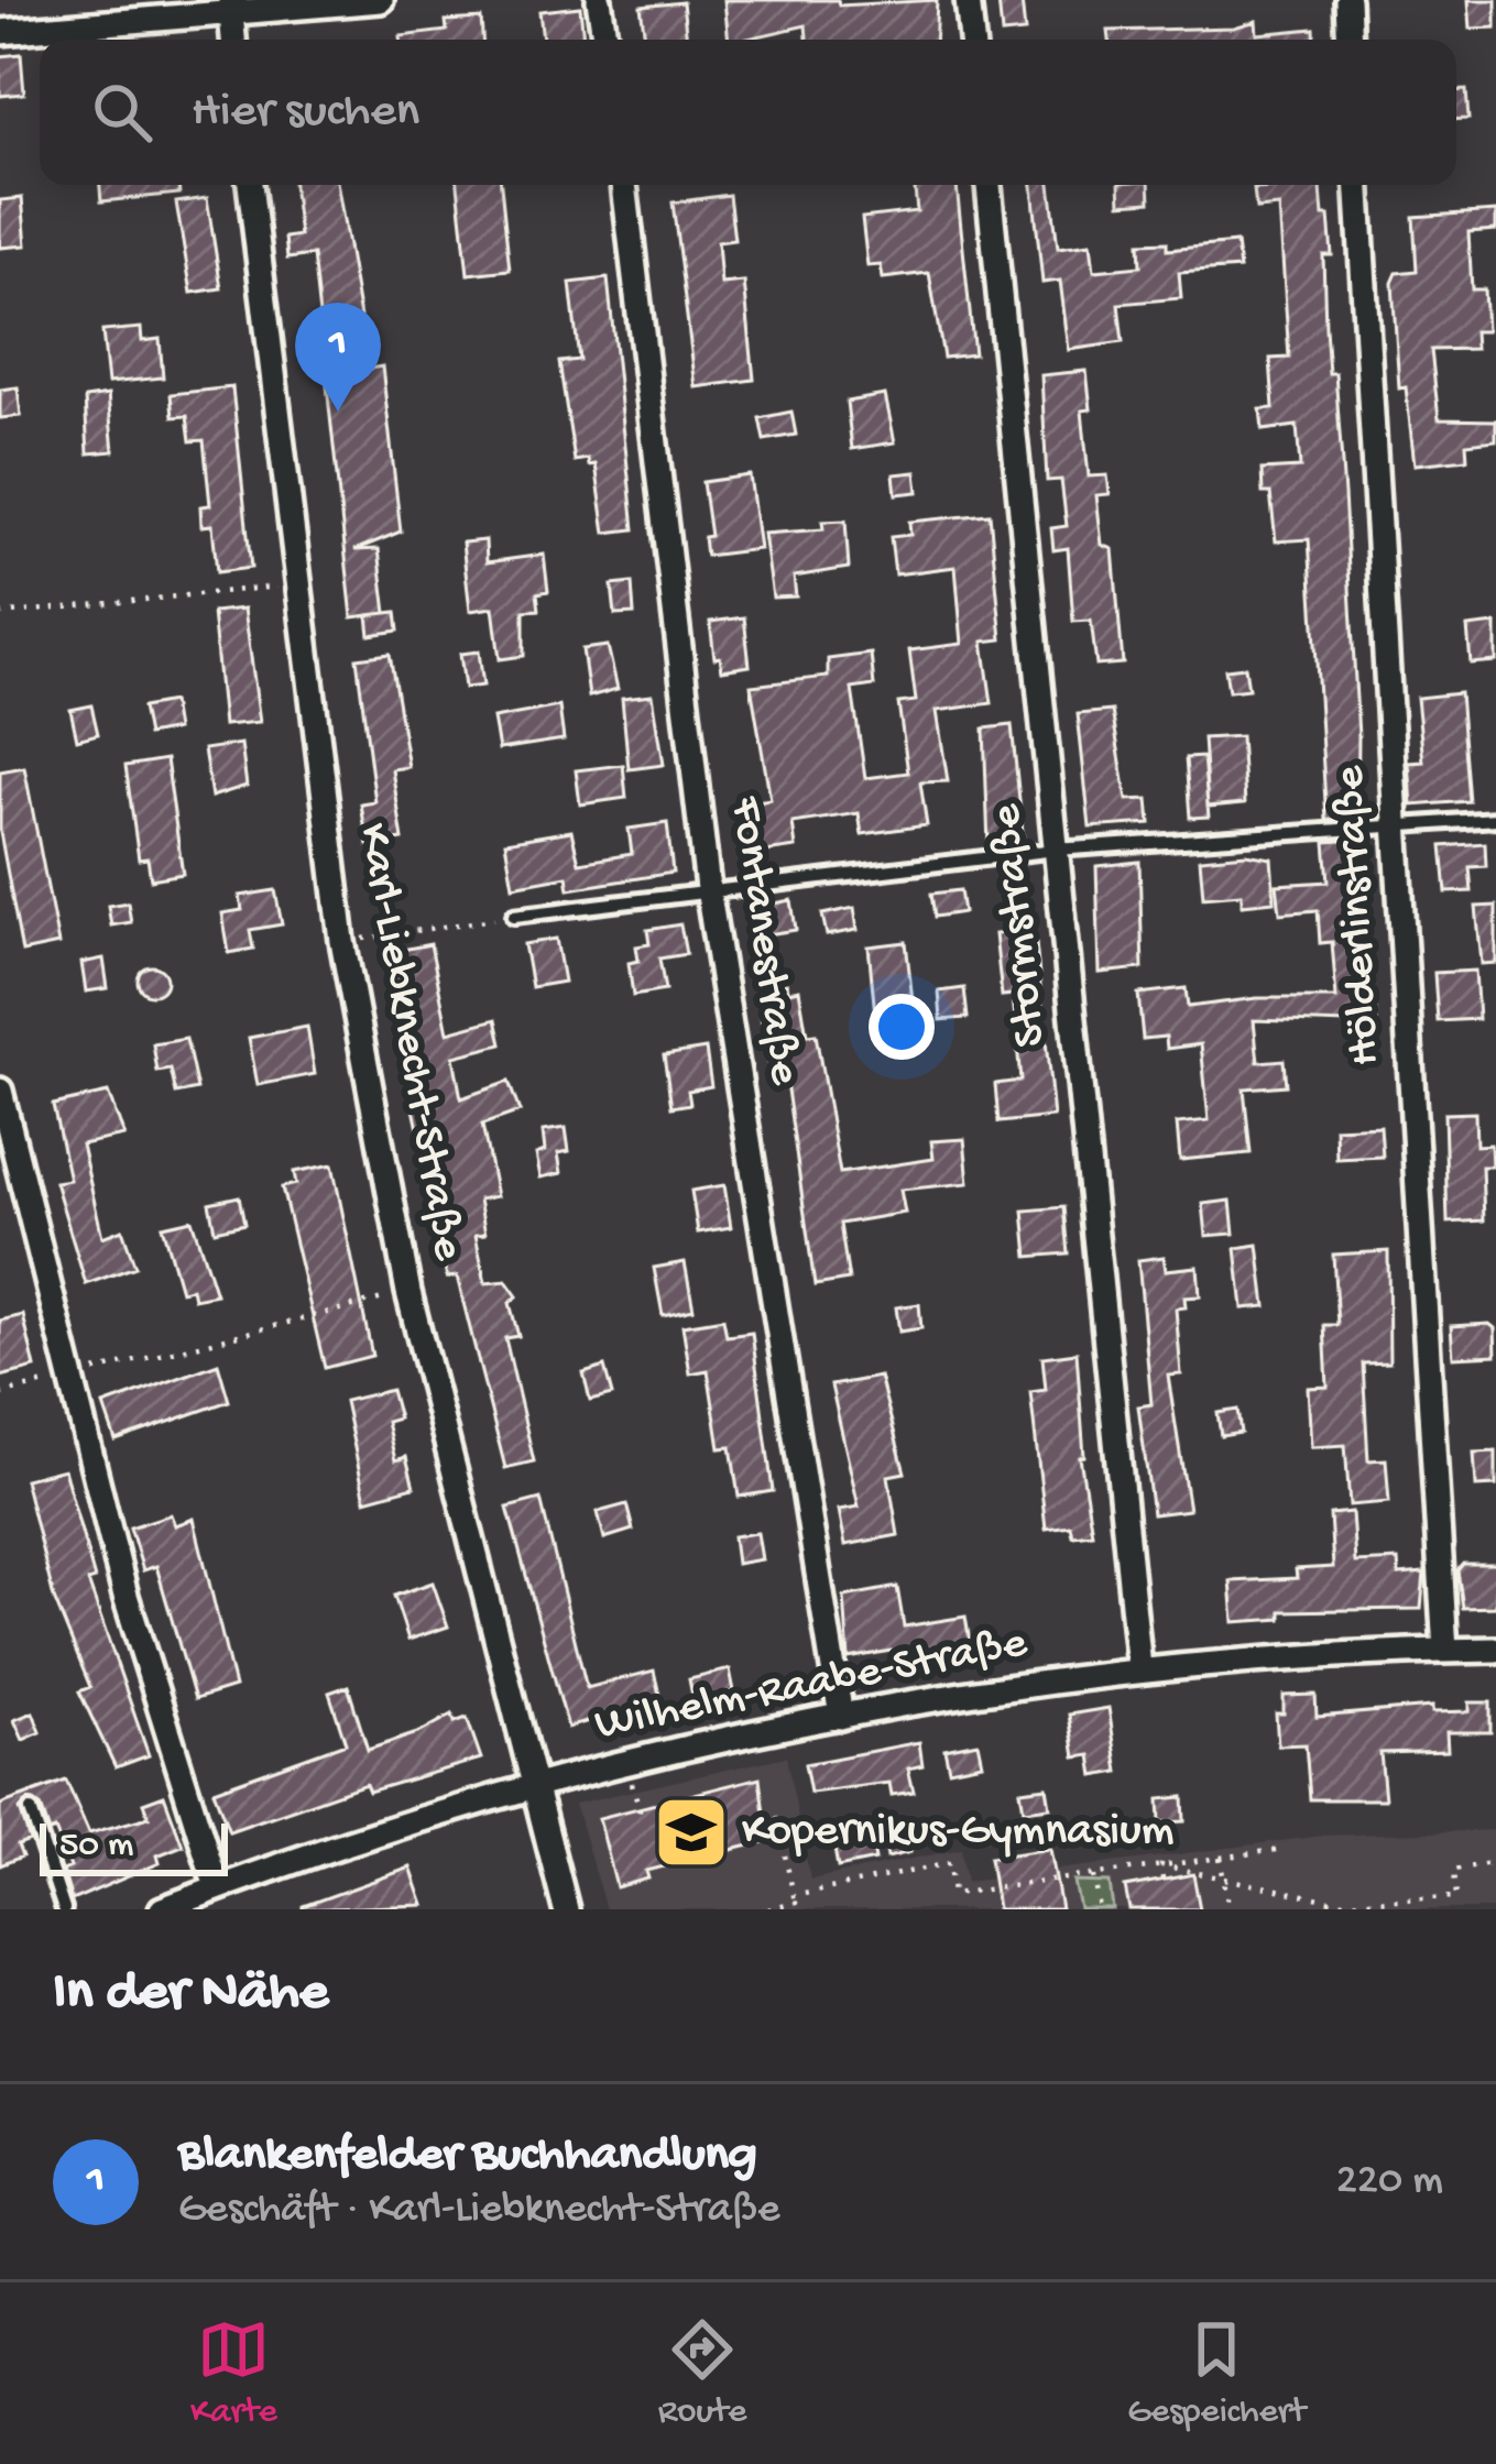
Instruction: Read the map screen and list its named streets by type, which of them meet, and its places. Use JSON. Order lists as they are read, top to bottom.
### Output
{
  "streets": {
    "street": [
      "Hölderlinstraße",
      "Stormstraße",
      "Fontanestraße",
      "Karl-Liebknecht-Straße",
      "Wilhelm-Raabe-Straße"
    ]
  },
  "crossings": [
    ["Hölderlinstraße", "Wilhelm-Raabe-Straße"],
    ["Stormstraße", "Wilhelm-Raabe-Straße"],
    ["Fontanestraße", "Wilhelm-Raabe-Straße"],
    ["Karl-Liebknecht-Straße", "Wilhelm-Raabe-Straße"]
  ],
  "places": {
    "school or university": ["Kopernikus-Gymnasium"]
  },
  "scale_bar": "50 m",
  "page": {
    "search": "Hier suchen",
    "pins": "1",
    "scale": "50 m",
    "heading": "In der Nähe",
    "list": [
      {
        "mark": "1",
        "name": "Blankenfelder Buchhandlung",
        "note": "Geschäft · Karl-Liebknecht-Straße",
        "value": "220 m"
      }
    ],
    "nav": ["Karte", "Route", "Gespeichert"]
  }
}
